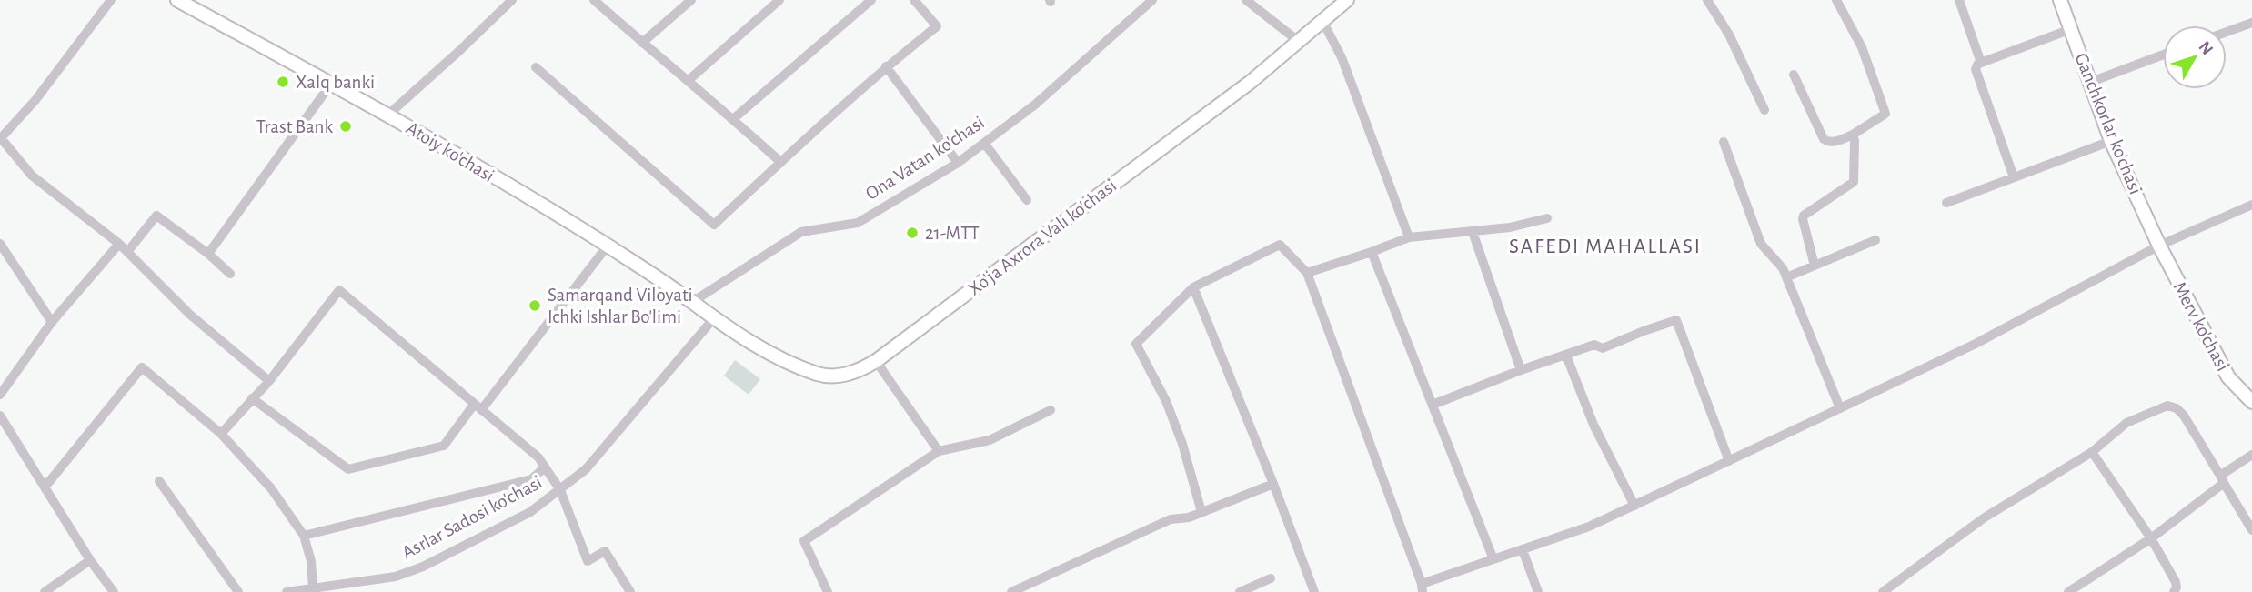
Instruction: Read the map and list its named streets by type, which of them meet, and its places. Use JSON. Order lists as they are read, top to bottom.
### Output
{
  "streets": {
    "street": [
      "Ganchkorlar ko'chasi",
      "Atoiy ko'chasi",
      "Ona Vatan ko'chasi",
      "Xo'ja Axrora Vali ko'chasi",
      "Merv ko'chasi",
      "Asrlar Sadosi ko'chasi"
    ]
  },
  "crossings": [
    ["Ganchkorlar ko'chasi", "Merv ko'chasi"],
    ["Atoiy ko'chasi", "Ona Vatan ko'chasi"],
    ["Atoiy ko'chasi", "Xo'ja Axrora Vali ko'chasi"],
    ["Atoiy ko'chasi", "Asrlar Sadosi ko'chasi"],
    ["Xo'ja Axrora Vali ko'chasi", "Asrlar Sadosi ko'chasi"]
  ],
  "districts": ["SAFEDI MAHALLASI"],
  "places": [
    "Xalq banki",
    "Trast Bank",
    "21-MTT",
    "Samarqand Viloyati Ichki Ishlar Bo'limi"
  ],
  "north": "top right"
}
